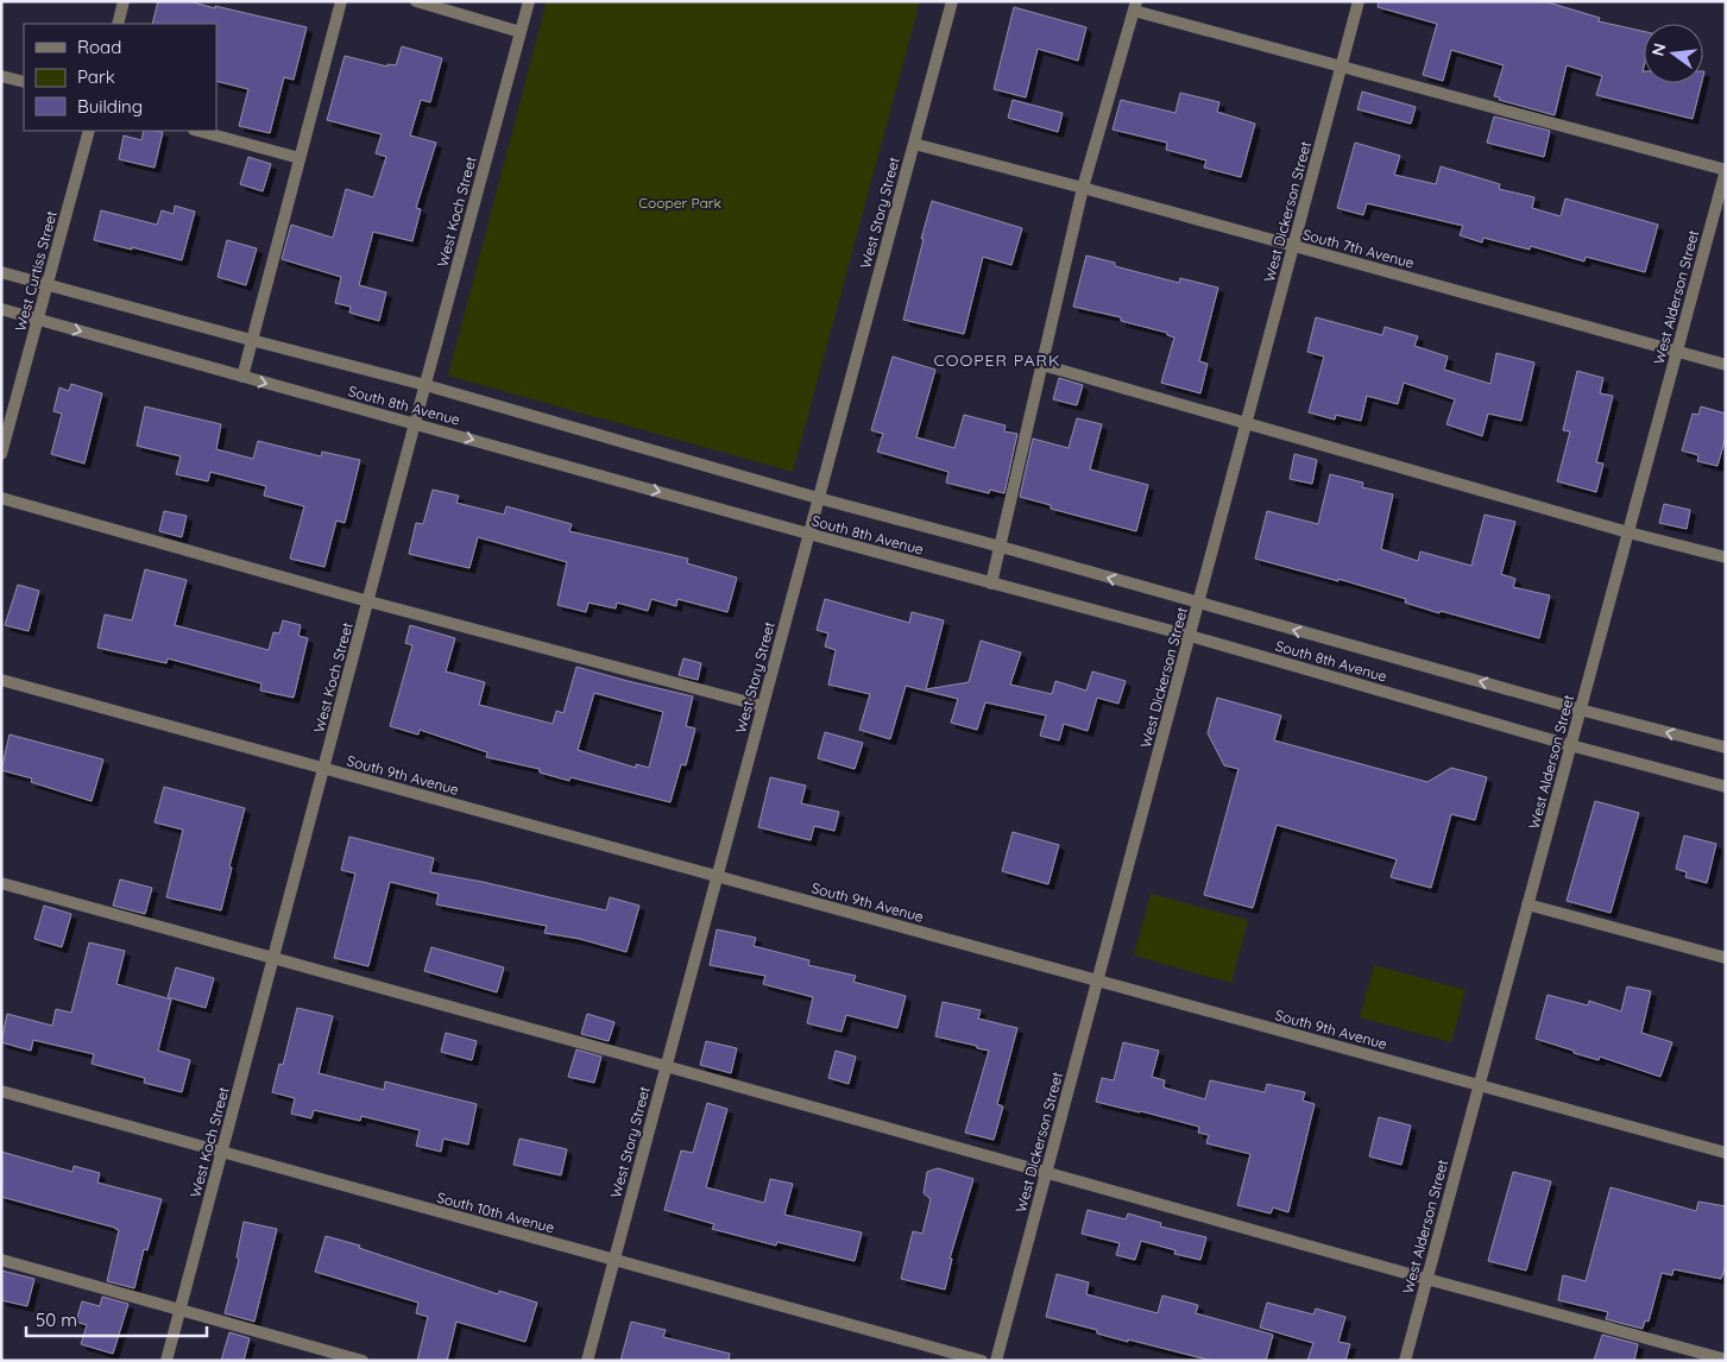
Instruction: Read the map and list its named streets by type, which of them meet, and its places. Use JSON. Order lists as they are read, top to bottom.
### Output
{
  "streets": {
    "street": [
      "West Koch Street",
      "West Dickerson Street",
      "West Story Street",
      "South 7th Avenue",
      "West Curtiss Street",
      "West Alderson Street",
      "South 8th Avenue",
      "South 9th Avenue",
      "South 10th Avenue"
    ]
  },
  "crossings": [
    ["West Koch Street", "South 8th Avenue"],
    ["West Koch Street", "South 9th Avenue"],
    ["West Koch Street", "South 10th Avenue"],
    ["West Dickerson Street", "South 7th Avenue"],
    ["West Dickerson Street", "South 8th Avenue"],
    ["West Dickerson Street", "South 9th Avenue"],
    ["West Story Street", "South 7th Avenue"],
    ["West Story Street", "South 8th Avenue"],
    ["West Story Street", "South 9th Avenue"],
    ["West Story Street", "South 10th Avenue"],
    ["South 7th Avenue", "West Alderson Street"],
    ["West Curtiss Street", "South 8th Avenue"],
    ["West Alderson Street", "South 8th Avenue"],
    ["West Alderson Street", "South 9th Avenue"]
  ],
  "districts": ["COOPER PARK"],
  "parks": ["Cooper Park"],
  "legend": ["Road", "Park", "Building"],
  "scale_bar": "50 m",
  "north": "left"
}
